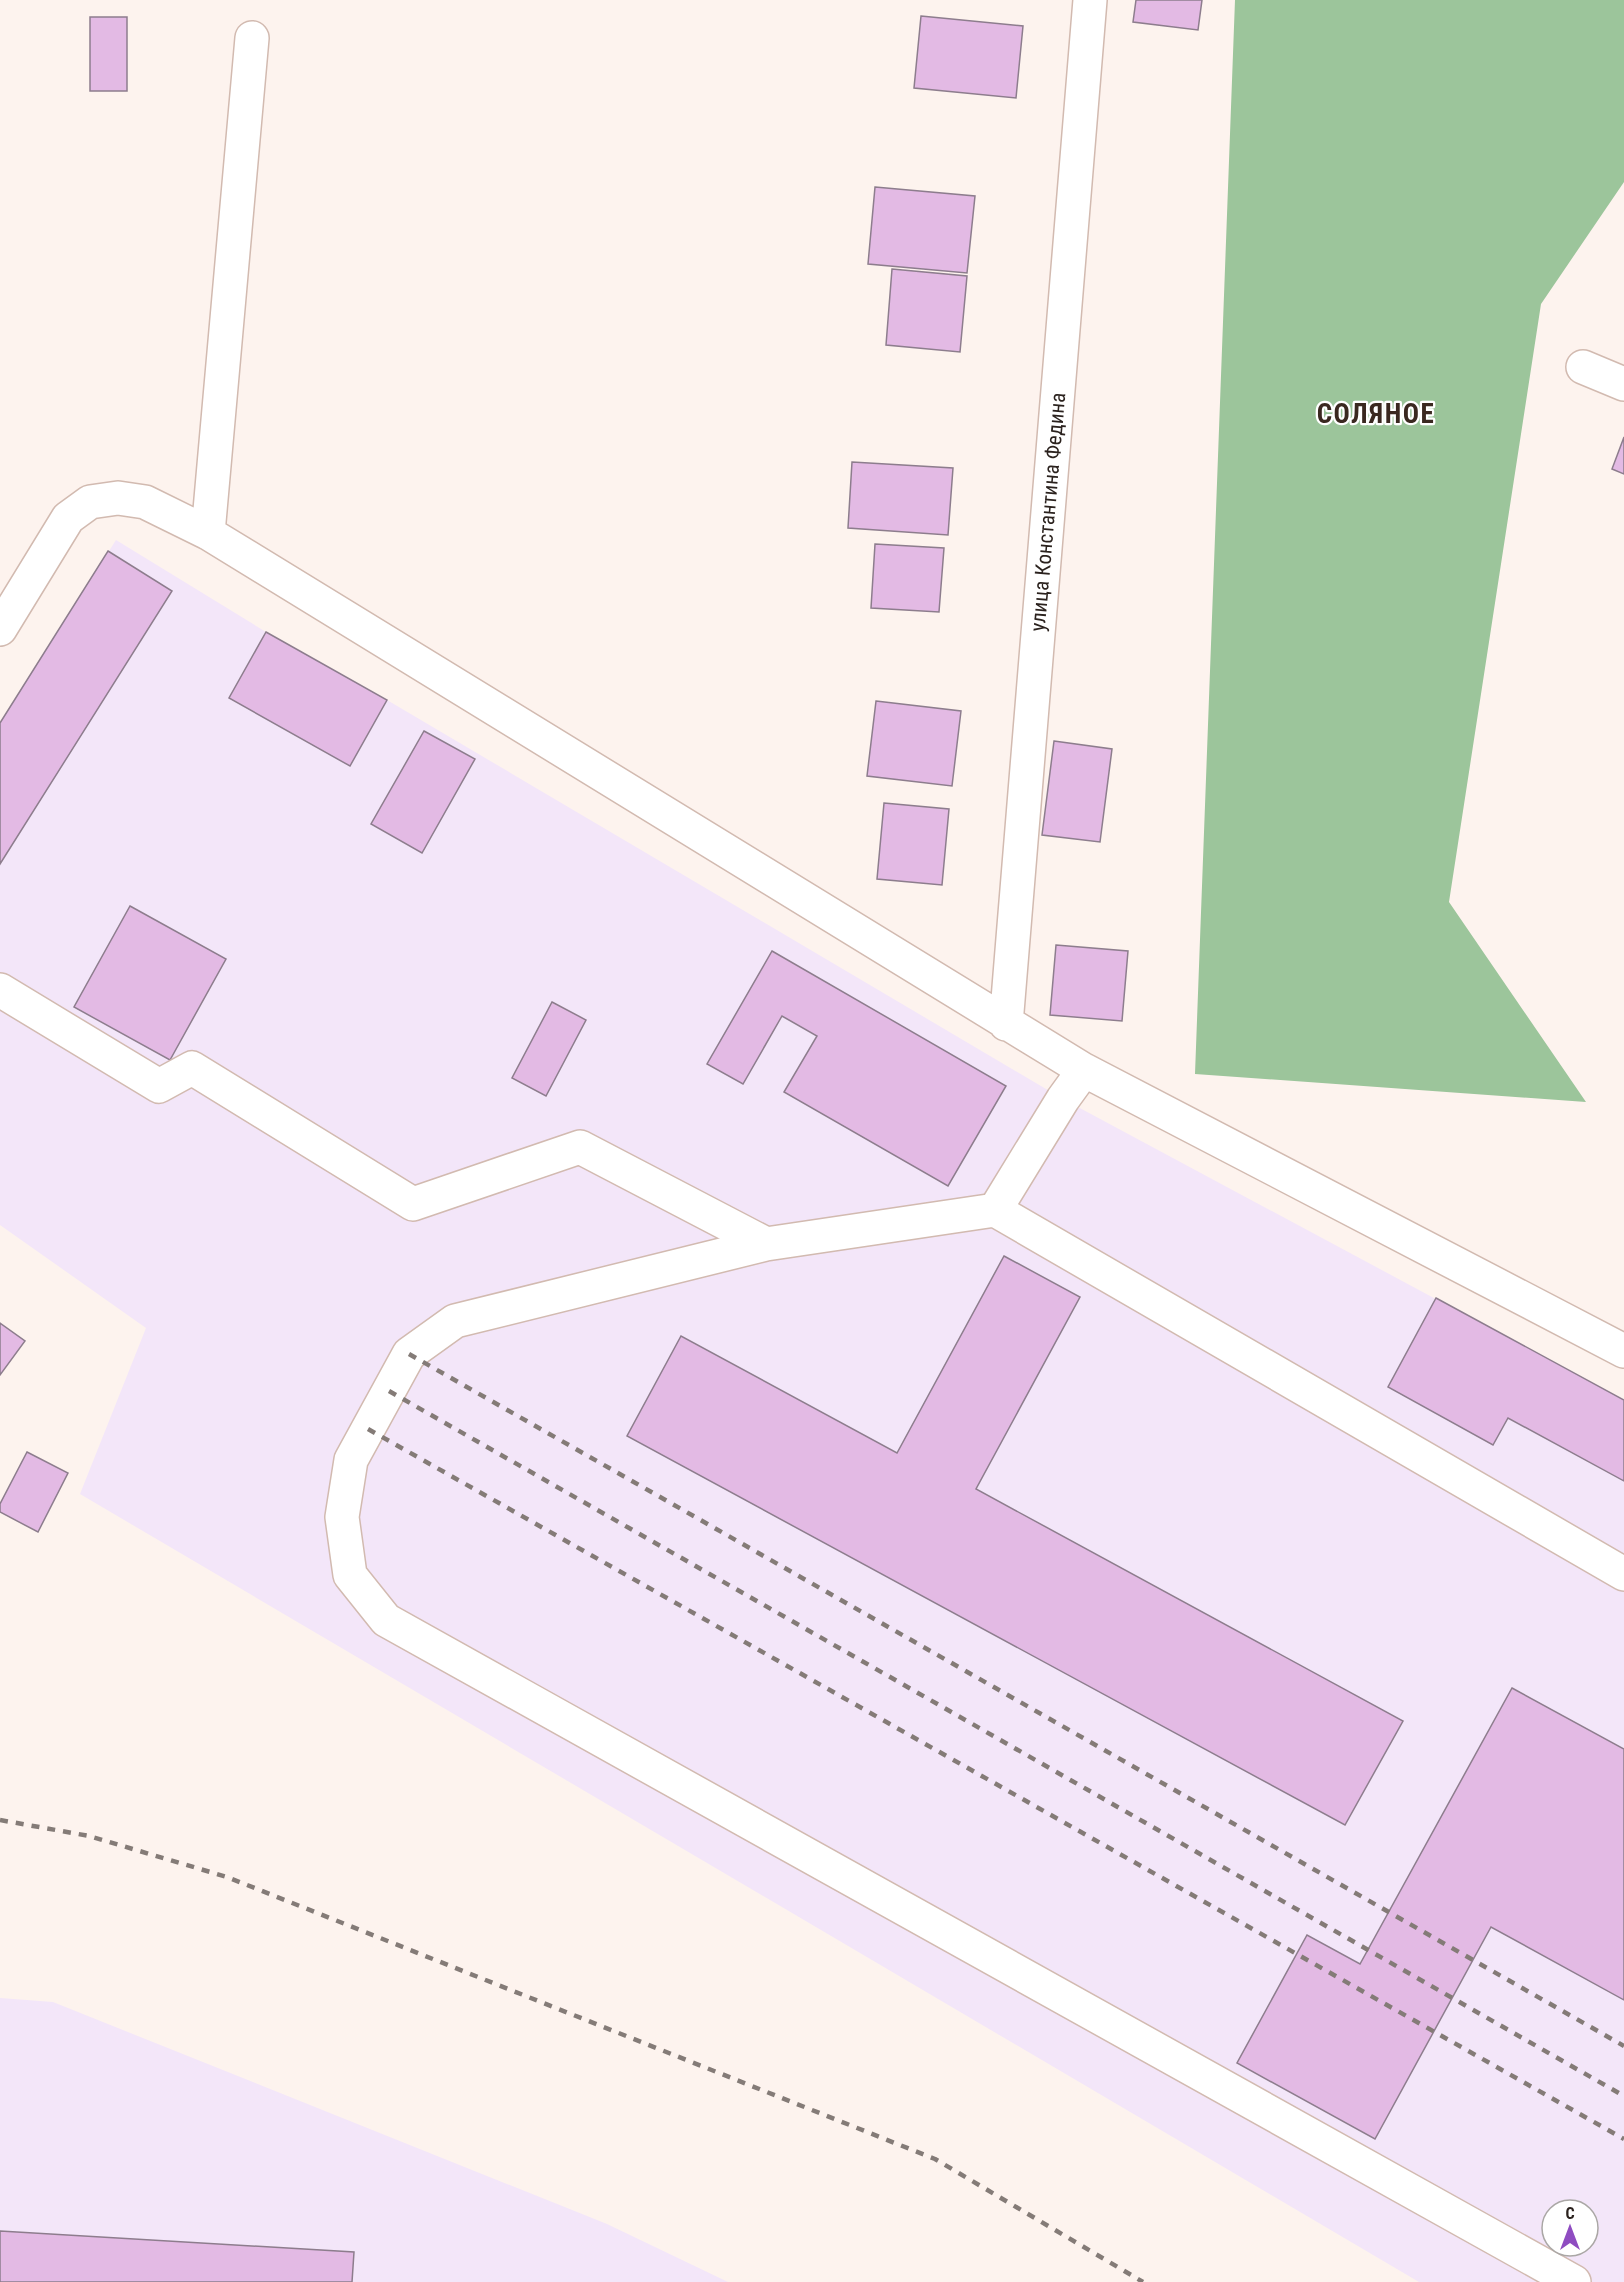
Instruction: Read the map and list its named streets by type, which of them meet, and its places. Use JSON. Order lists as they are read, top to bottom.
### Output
{
  "streets": {
    "street": ["улица Константина Федина"]
  },
  "districts": ["СОЛЯНОЕ"],
  "north": "top"
}
